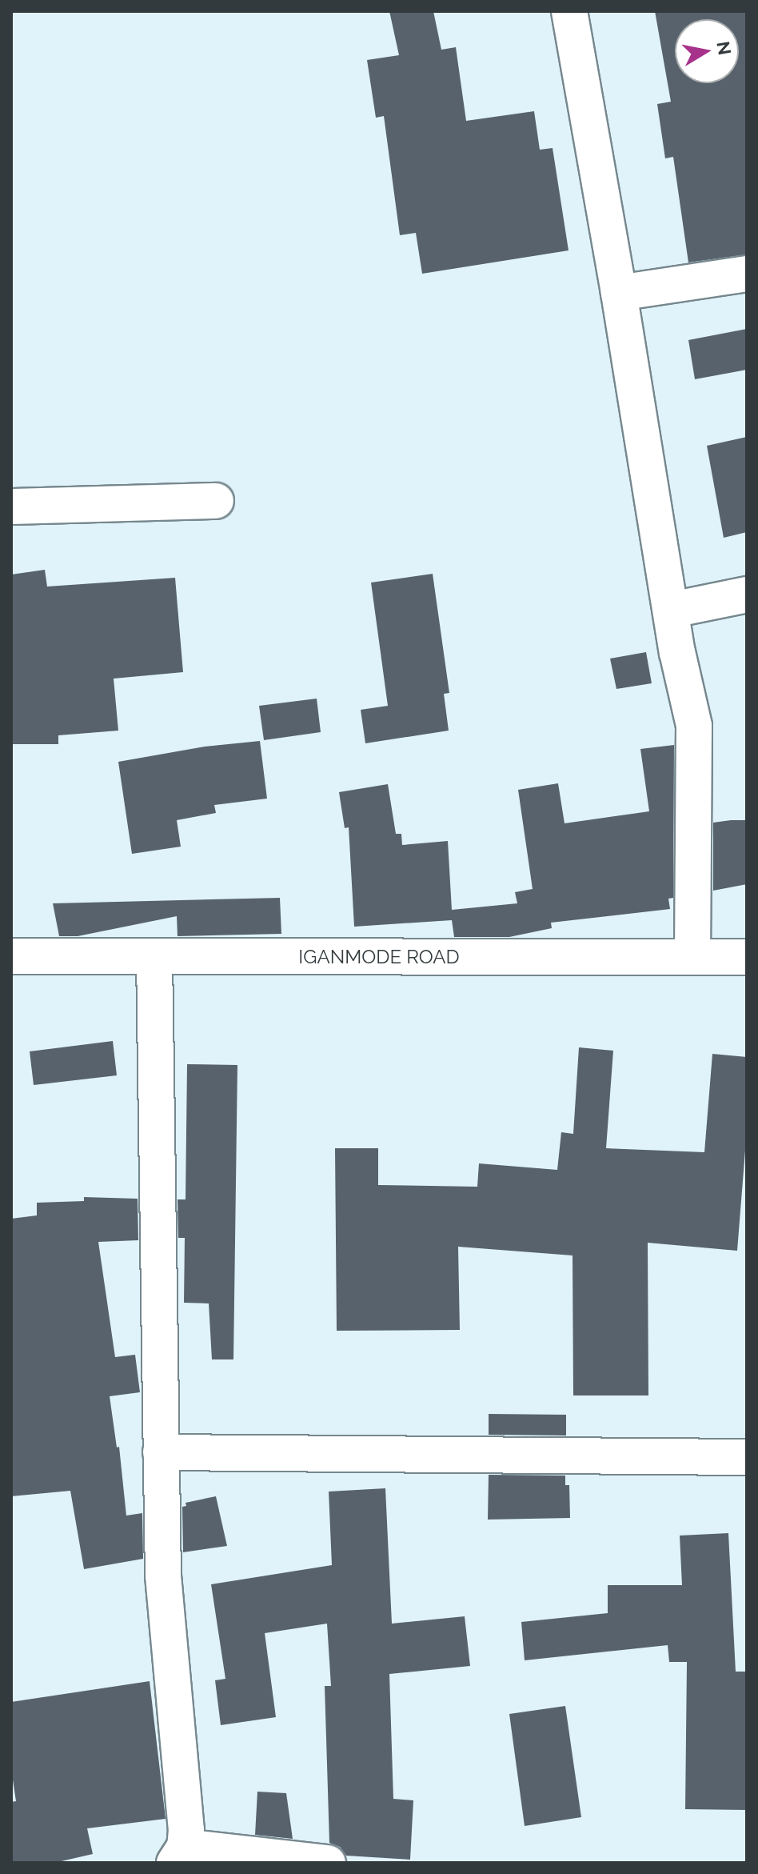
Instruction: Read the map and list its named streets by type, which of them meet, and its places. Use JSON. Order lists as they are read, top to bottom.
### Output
{
  "streets": {
    "street": ["IGANMODE ROAD"]
  },
  "north": "right"
}
